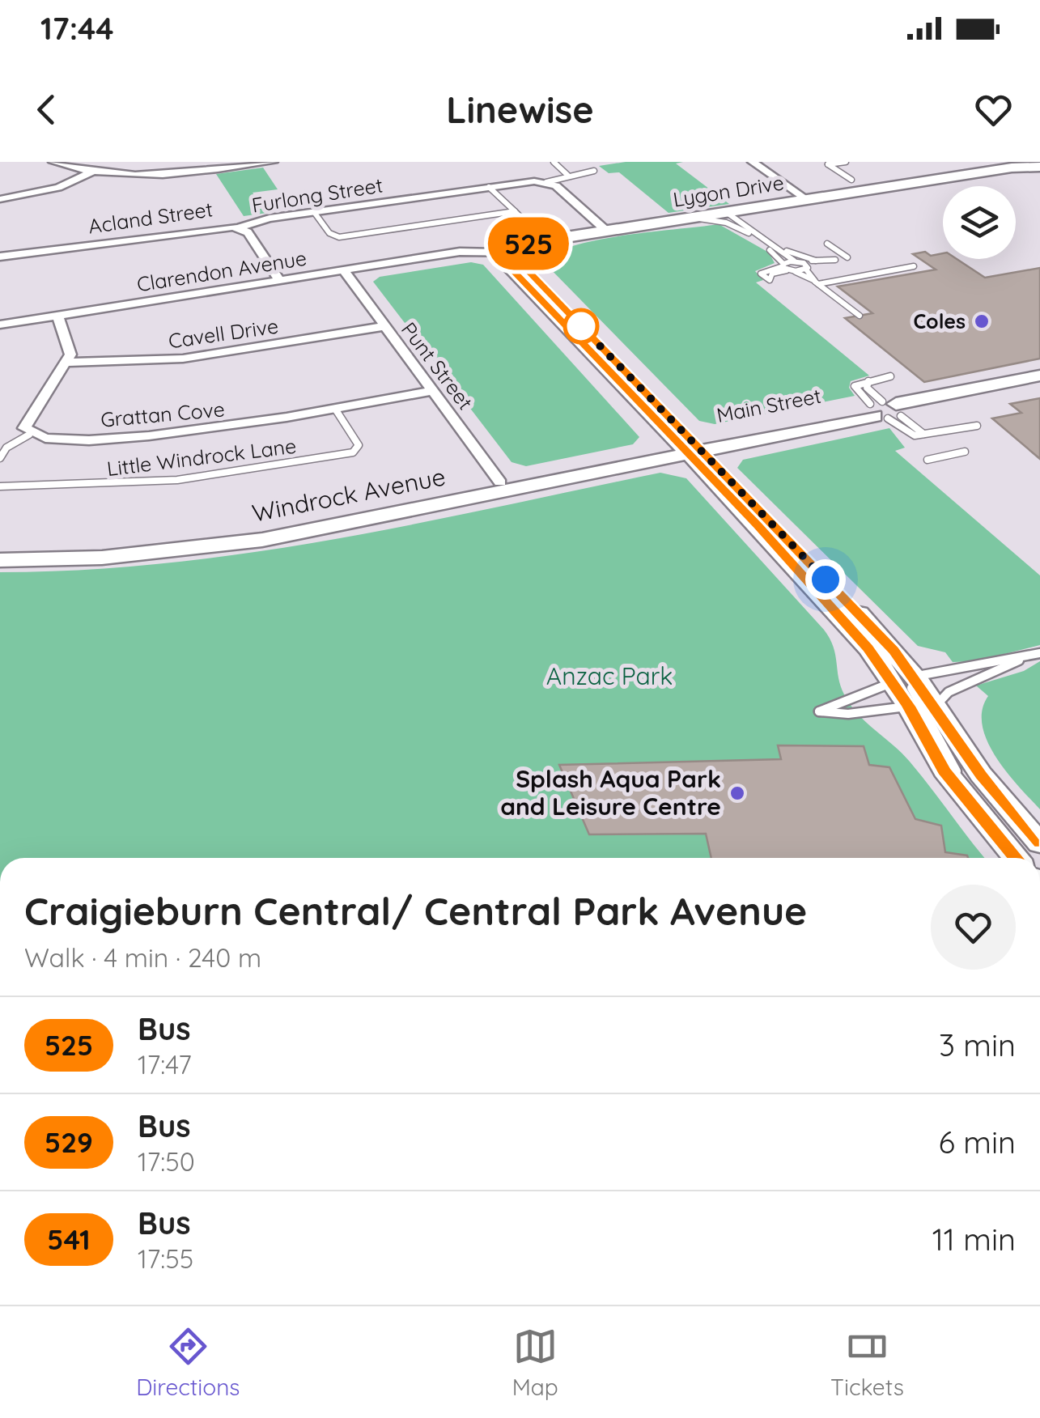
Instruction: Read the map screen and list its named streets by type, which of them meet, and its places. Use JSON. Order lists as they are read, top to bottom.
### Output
{
  "streets": {
    "street": [
      "Lygon Drive",
      "Furlong Street",
      "Acland Street",
      "Clarendon Avenue",
      "Cavell Drive",
      "Punt Street",
      "Main Street",
      "Grattan Cove",
      "Windrock Avenue"
    ],
    "lane": ["Little Windrock Lane"]
  },
  "crossings": [
    ["Lygon Drive", "Clarendon Avenue"],
    ["Furlong Street", "Acland Street"],
    ["Acland Street", "Clarendon Avenue"],
    ["Clarendon Avenue", "Punt Street"],
    ["Cavell Drive", "Punt Street"],
    ["Punt Street", "Grattan Cove"],
    ["Punt Street", "Windrock Avenue"],
    ["Main Street", "Windrock Avenue"],
    ["Grattan Cove", "Little Windrock Lane"]
  ],
  "parks": ["Anzac Park"],
  "places": ["Coles", "Splash Aqua Park and Leisure Centre"],
  "lines": ["bus line 525"],
  "page": {
    "status": "17:44",
    "header": "Linewise",
    "on_map": "525",
    "heading": ["Craigieburn Central/ Central Park Avenue", "Walk · 4 min · 240 m"],
    "list": [
      {
        "mark": "525",
        "name": "Bus",
        "note": "17:47",
        "value": "3 min"
      },
      {
        "mark": "529",
        "name": "Bus",
        "note": "17:50",
        "value": "6 min"
      },
      {
        "mark": "541",
        "name": "Bus",
        "note": "17:55",
        "value": "11 min"
      }
    ],
    "tabs": ["Directions", "Map", "Tickets"]
  }
}
